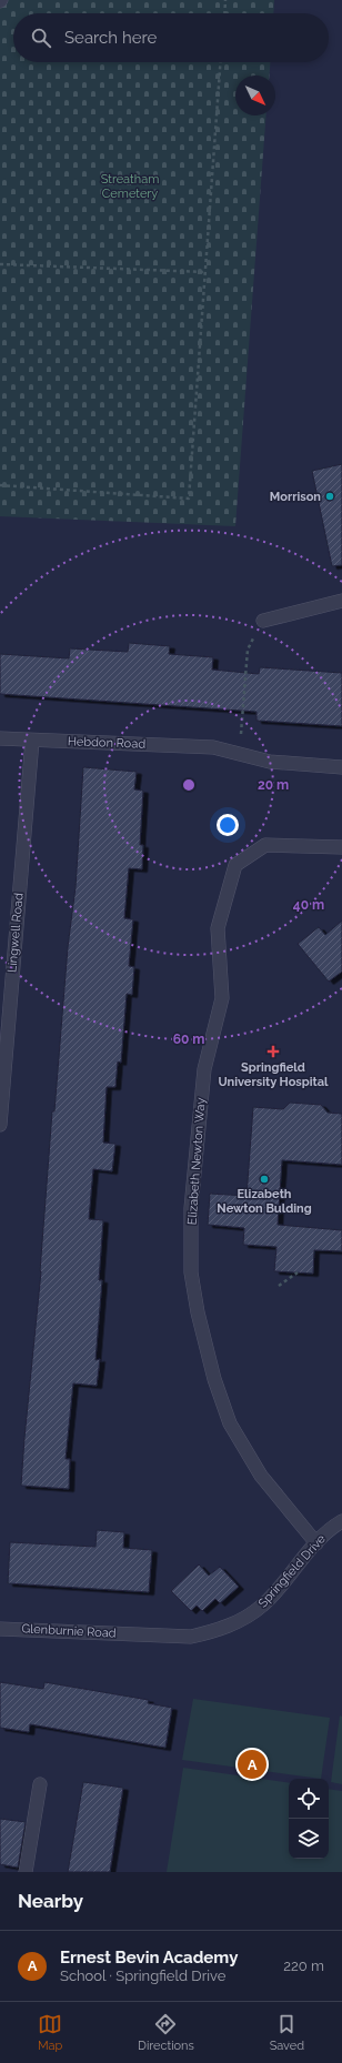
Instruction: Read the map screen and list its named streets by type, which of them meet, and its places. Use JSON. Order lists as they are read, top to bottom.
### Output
{
  "streets": {
    "street": [
      "Hebdon Road",
      "Lingwell Road",
      "Elizabeth Newton Way",
      "Springfield Drive",
      "Glenburnie Road"
    ]
  },
  "crossings": [
    ["Hebdon Road", "Lingwell Road"],
    ["Elizabeth Newton Way", "Springfield Drive"],
    ["Springfield Drive", "Glenburnie Road"]
  ],
  "parks": ["Streatham Cemetery"],
  "places": {
    "other": ["Morrison", "Elizabeth Newton Bulding"],
    "health": ["Springfield University Hospital"]
  },
  "north": "bottom right",
  "page": {
    "search": "Search here",
    "pins": "A",
    "heading": "Nearby",
    "list": [
      {
        "mark": "A",
        "name": "Ernest Bevin Academy",
        "note": "School · Springfield Drive",
        "value": "220 m"
      }
    ],
    "nav": ["Map", "Directions", "Saved"]
  },
  "rings": ["20 m", "40 m", "60 m"]
}
